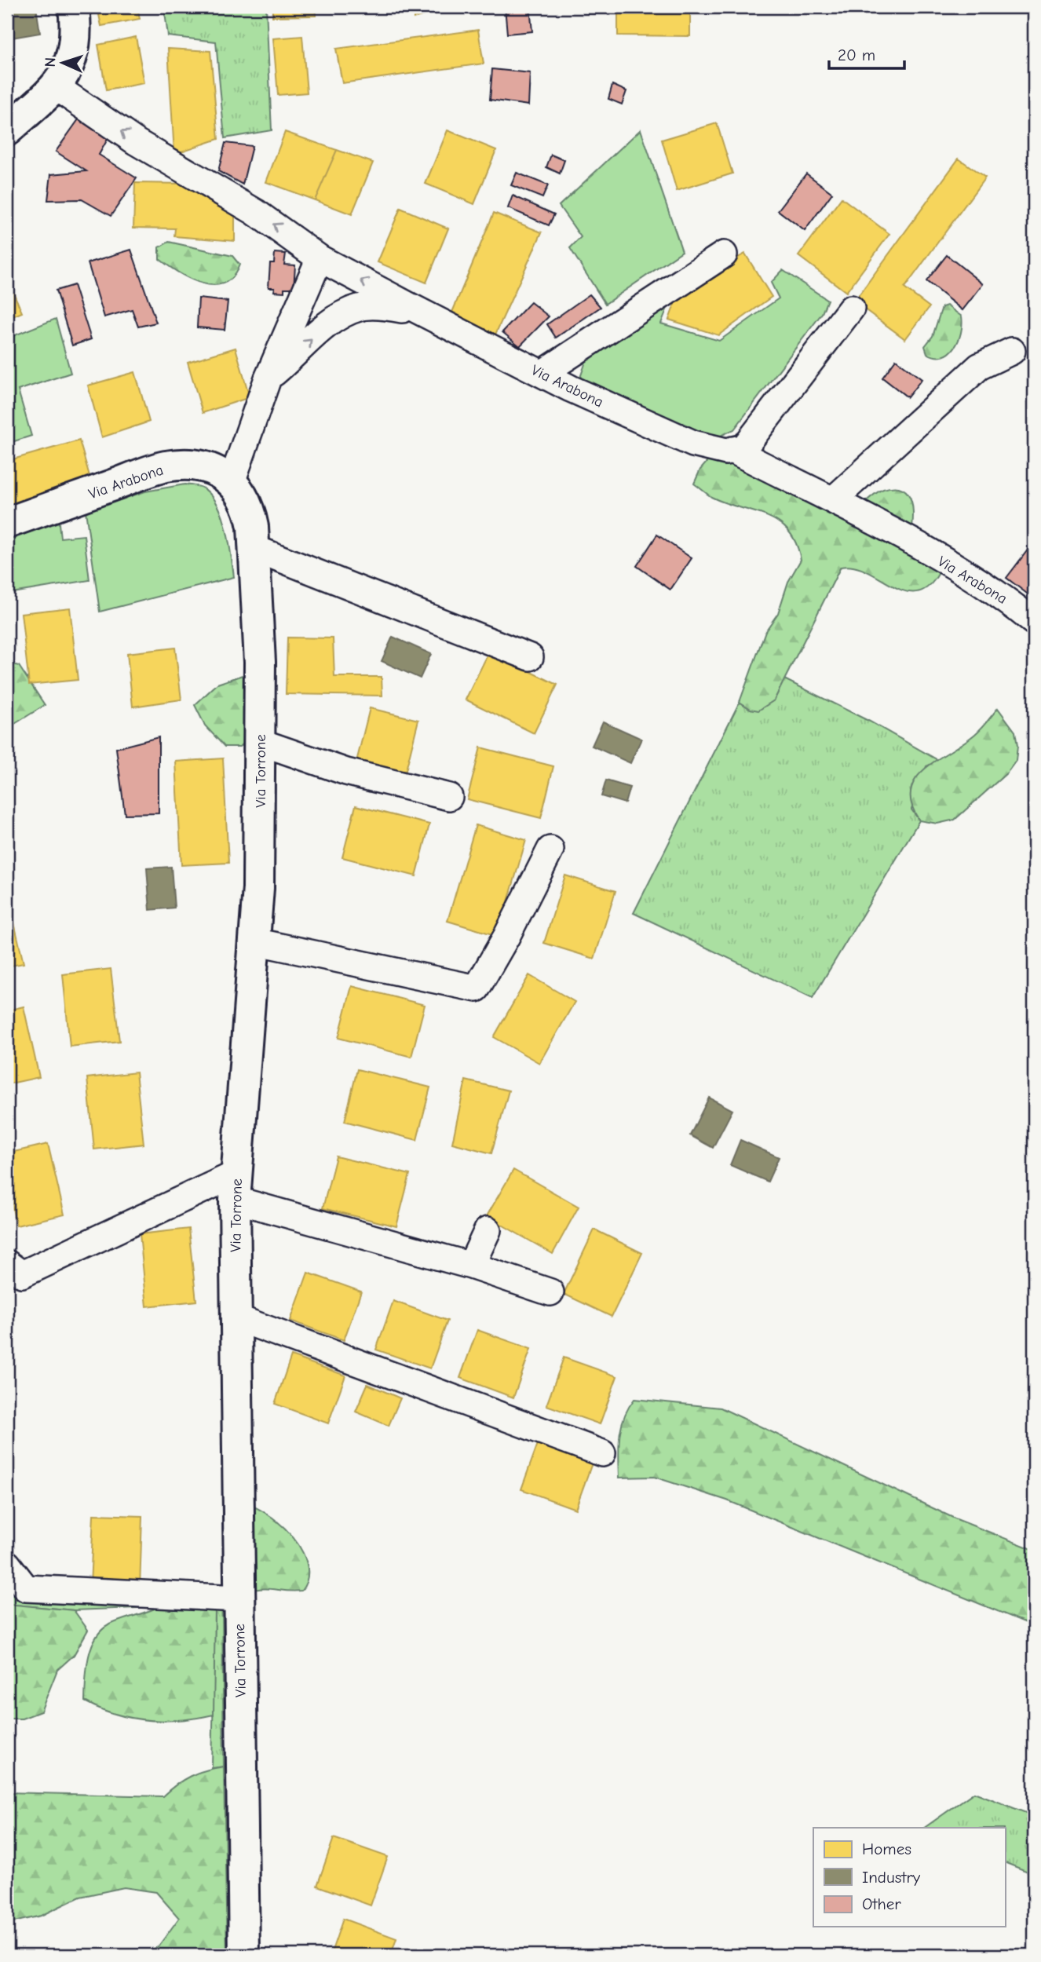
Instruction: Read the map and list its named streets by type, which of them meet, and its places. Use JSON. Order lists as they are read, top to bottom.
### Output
{
  "streets": {
    "main road": ["Via Arabona", "Via Torrone"]
  },
  "crossings": [
    ["Via Arabona", "Via Torrone"]
  ],
  "legend": ["Homes", "Industry", "Other"],
  "scale_bar": "20 m",
  "north": "left"
}
